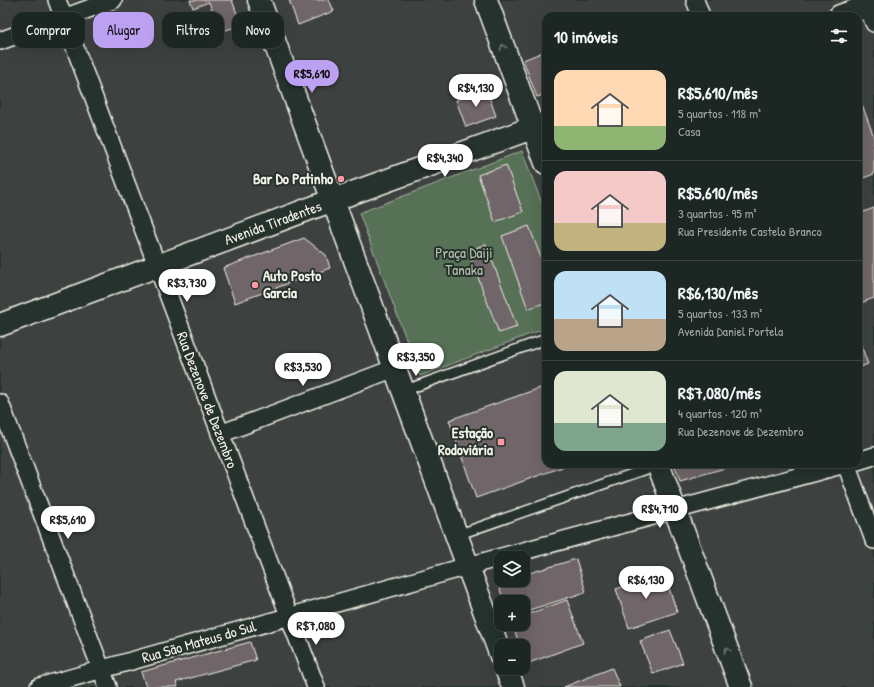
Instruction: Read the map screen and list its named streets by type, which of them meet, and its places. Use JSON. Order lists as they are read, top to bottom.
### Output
{
  "streets": {
    "main road": ["Avenida Tiradentes"],
    "street": ["Rua Dezenove de Dezembro", "Rua São Mateus do Sul"]
  },
  "crossings": [
    ["Avenida Tiradentes", "Rua Dezenove de Dezembro"],
    ["Rua Dezenove de Dezembro", "Rua São Mateus do Sul"]
  ],
  "parks": ["Praça Daiji Tanaka"],
  "places": {
    "other": ["Bar Do Patinho", "Auto Posto Garcia"],
    "transit": ["Estação Rodoviária"]
  },
  "page": {
    "chip": [
      "Comprar",
      "Alugar",
      "Filtros",
      "Novo"
    ],
    "heading": "10 imóveis",
    "price": [
      "R$5,610",
      "R$4,130",
      "R$4,340",
      "R$3,730",
      "R$3,350",
      "R$3,530",
      "R$4,710",
      "R$5,610",
      "R$6,130",
      "R$7,080"
    ],
    "list": [
      {
        "name": "R$5,610/mês",
        "note": "5 quartos · 118 m² · Casa"
      },
      {
        "name": "R$5,610/mês",
        "note": "3 quartos · 95 m² · Rua Presidente Castelo Branco"
      },
      {
        "name": "R$6,130/mês",
        "note": "5 quartos · 133 m² · Avenida Daniel Portela"
      },
      {
        "name": "R$7,080/mês",
        "note": "4 quartos · 120 m² · Rua Dezenove de Dezembro"
      }
    ],
    "map_buttons": ["+", "−"]
  }
}
